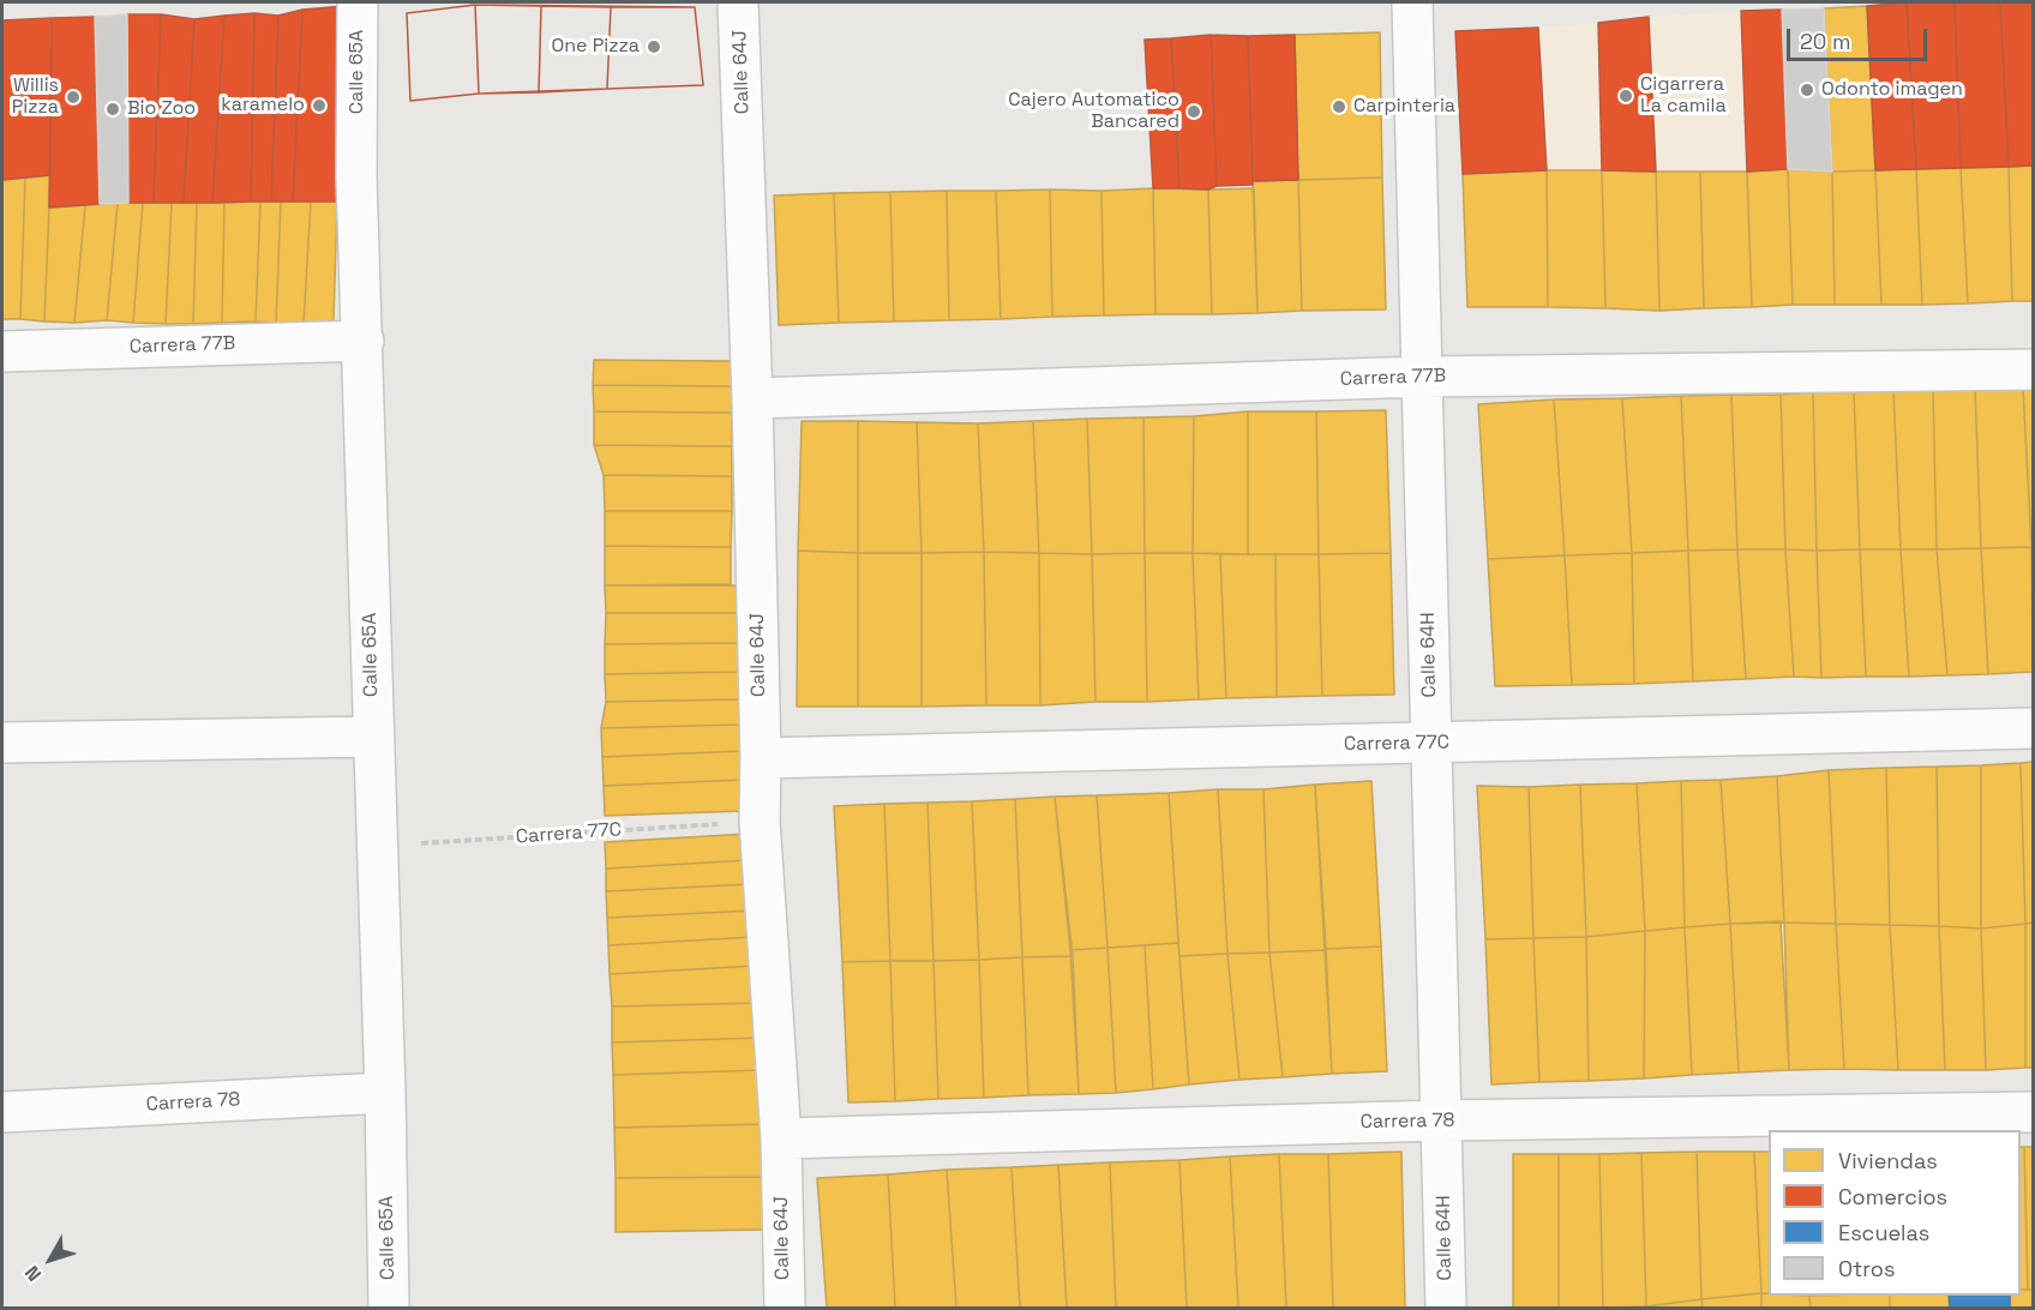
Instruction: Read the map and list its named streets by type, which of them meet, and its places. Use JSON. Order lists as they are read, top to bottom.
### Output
{
  "streets": {
    "street": [
      "Calle 65A",
      "Calle 64J",
      "Carrera 77B",
      "Calle 64H",
      "Carrera 77C",
      "Carrera 78"
    ]
  },
  "crossings": [
    ["Calle 65A", "Carrera 77B"],
    ["Calle 65A", "Carrera 77C"],
    ["Calle 65A", "Carrera 78"],
    ["Calle 64J", "Carrera 77B"],
    ["Calle 64J", "Carrera 77C"],
    ["Calle 64J", "Carrera 78"],
    ["Carrera 77B", "Calle 64H"],
    ["Calle 64H", "Carrera 77C"],
    ["Calle 64H", "Carrera 78"]
  ],
  "places": [
    "One Pizza",
    "Odonto imagen",
    "Cigarrera La camila",
    "Willis Pizza",
    "karamelo",
    "Carpinteria",
    "Bio Zoo",
    "Cajero Automatico Bancared"
  ],
  "legend": [
    "Viviendas",
    "Comercios",
    "Escuelas",
    "Otros"
  ],
  "scale_bar": "20 m",
  "north": "bottom left"
}
